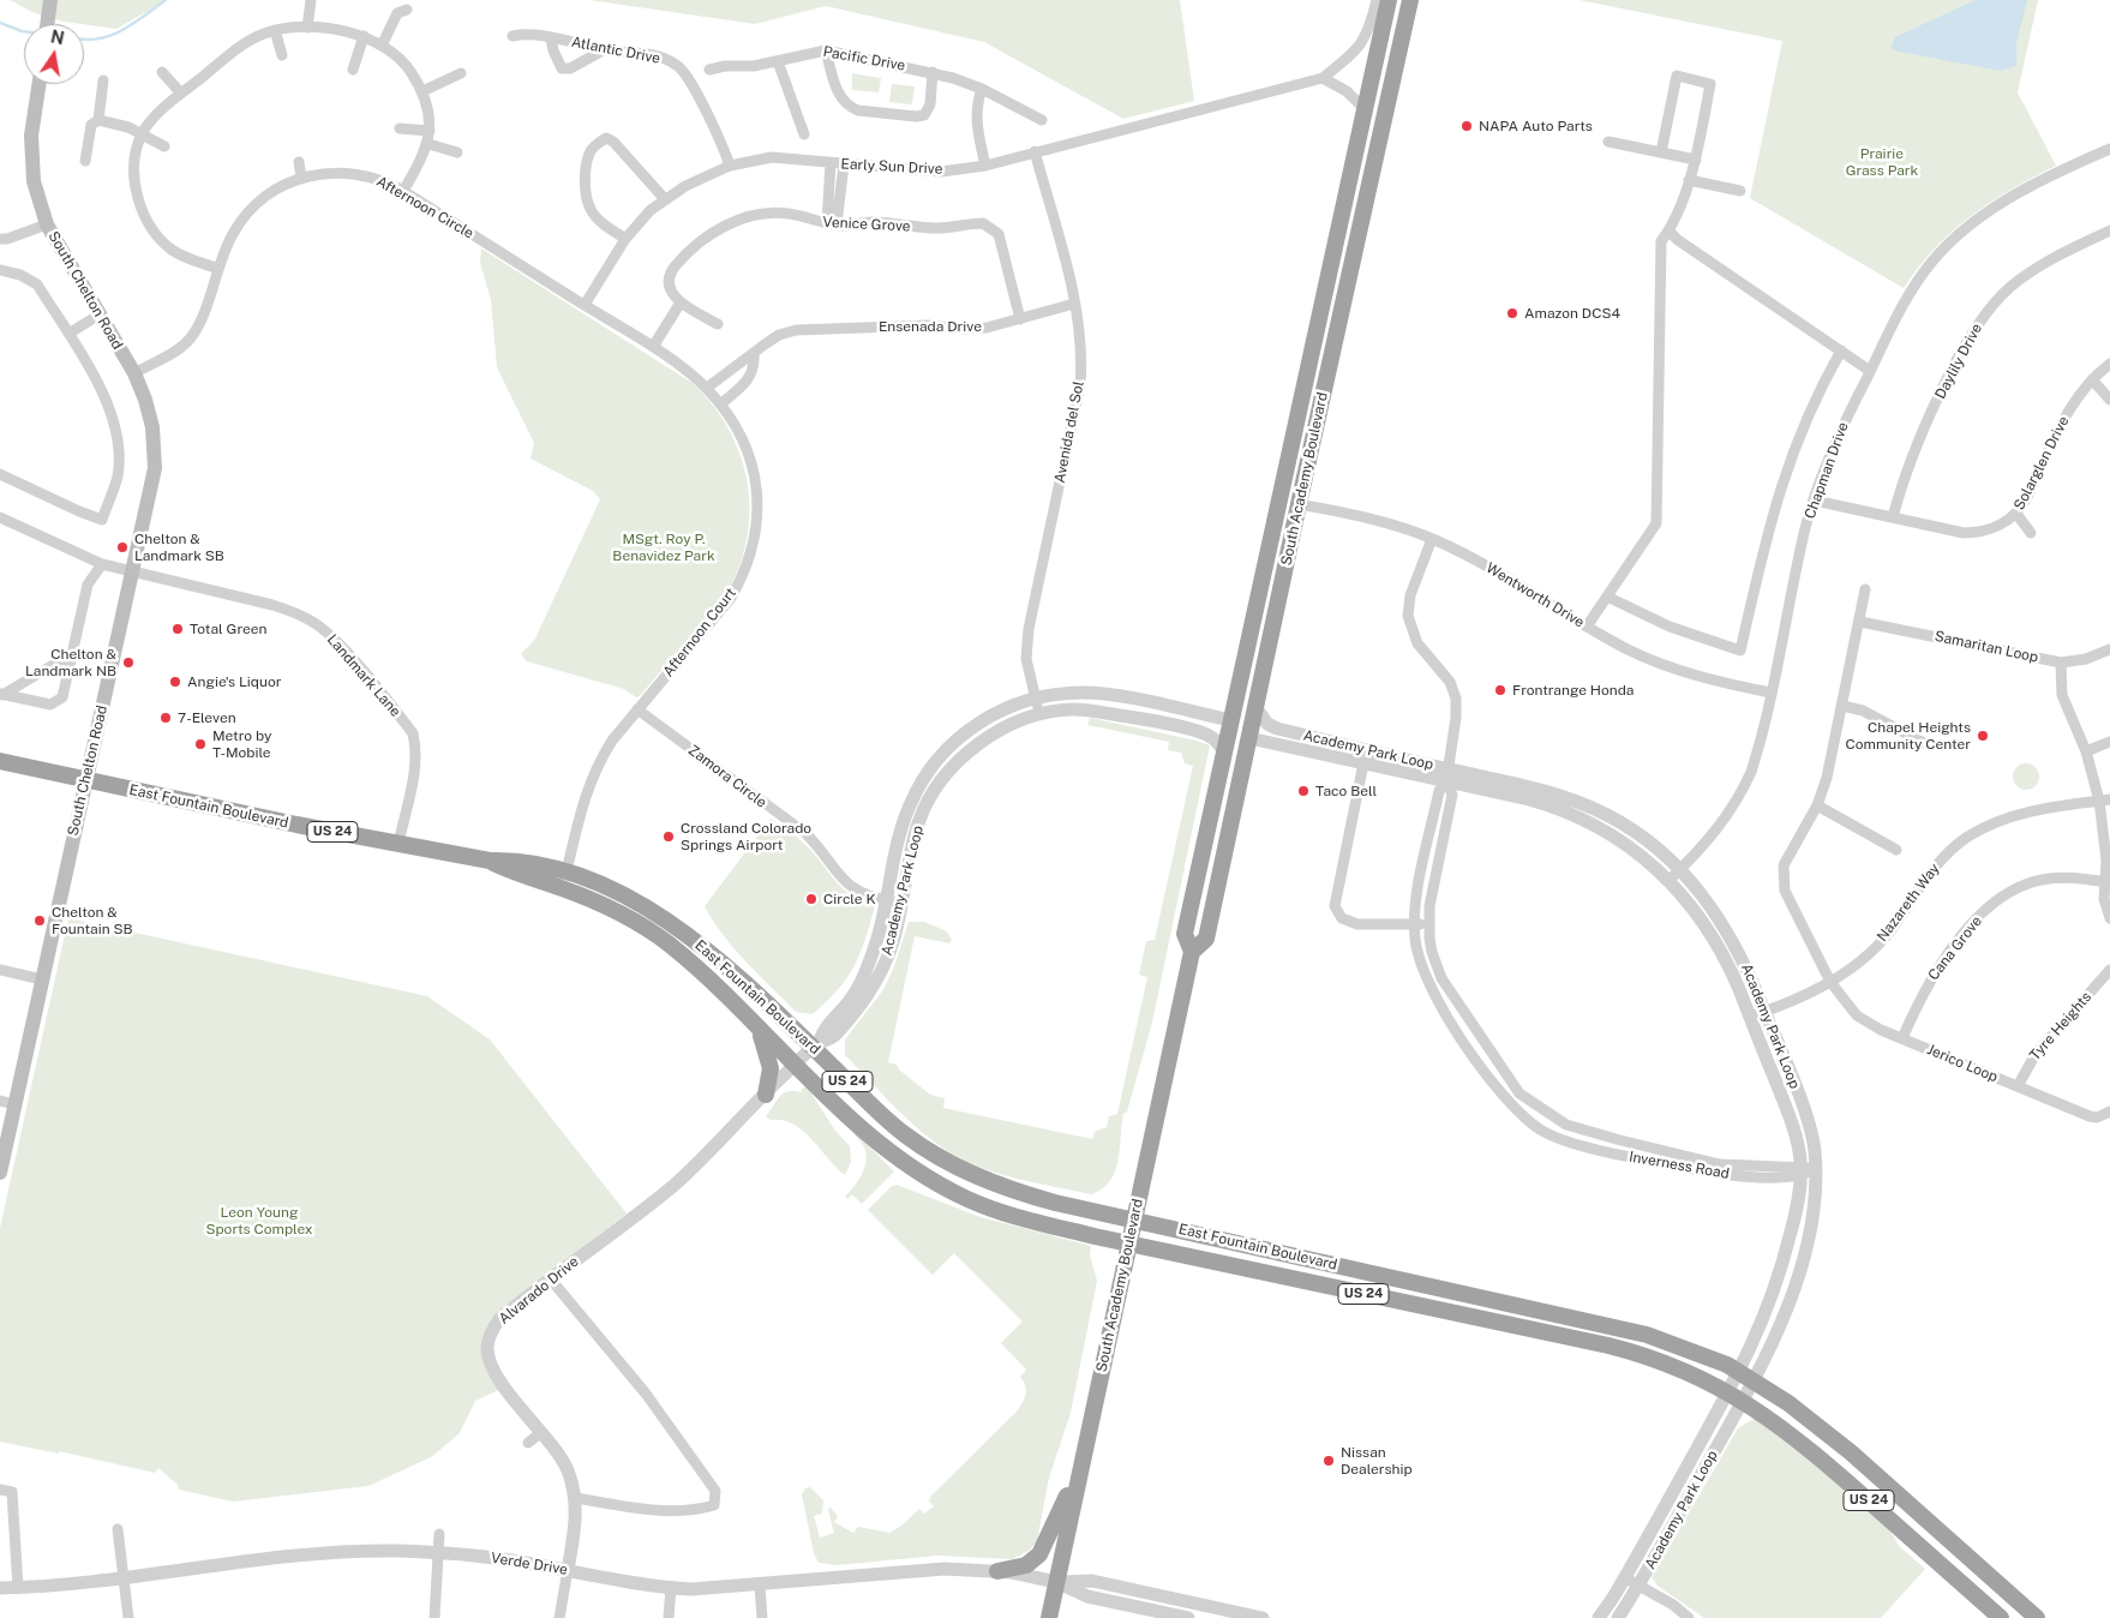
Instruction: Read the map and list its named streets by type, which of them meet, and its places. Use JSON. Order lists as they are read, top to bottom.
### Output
{
  "streets": {
    "highway": ["South Academy Boulevard", "East Fountain Boulevard", "US 24"],
    "main road": ["South Chelton Road"],
    "street": [
      "Atlantic Drive",
      "Pacific Drive",
      "Early Sun Drive",
      "Afternoon Circle",
      "Venice Grove",
      "Ensenada Drive",
      "Daylily Drive",
      "Avenida del Sol",
      "Solarglen Drive",
      "Chapman Drive",
      "Wentworth Drive",
      "Afternoon Court",
      "Samaritan Loop",
      "Landmark Lane",
      "Academy Park Loop",
      "Zamora Circle",
      "Nazareth Way",
      "Cana Grove",
      "Tyre Heights",
      "Jerico Loop",
      "Inverness Road",
      "Alvarado Drive",
      "Verde Drive"
    ]
  },
  "crossings": [
    ["Atlantic Drive", "Early Sun Drive"],
    ["Early Sun Drive", "Afternoon Circle"],
    ["Early Sun Drive", "Avenida del Sol"],
    ["Early Sun Drive", "Afternoon Court"],
    ["Afternoon Circle", "South Chelton Road"],
    ["Afternoon Circle", "Afternoon Court"],
    ["Venice Grove", "Ensenada Drive"],
    ["South Chelton Road", "Landmark Lane"],
    ["South Chelton Road", "East Fountain Boulevard"],
    ["Ensenada Drive", "Avenida del Sol"],
    ["Ensenada Drive", "Afternoon Court"],
    ["Daylily Drive", "Solarglen Drive"],
    ["Avenida del Sol", "Academy Park Loop"],
    ["Solarglen Drive", "Chapman Drive"],
    ["Chapman Drive", "Wentworth Drive"],
    ["Chapman Drive", "Academy Park Loop"],
    ["South Academy Boulevard", "Wentworth Drive"],
    ["South Academy Boulevard", "Academy Park Loop"],
    ["South Academy Boulevard", "East Fountain Boulevard"],
    ["South Academy Boulevard", "Verde Drive"],
    ["Afternoon Court", "Zamora Circle"],
    ["Afternoon Court", "East Fountain Boulevard"],
    ["Landmark Lane", "East Fountain Boulevard"],
    ["Academy Park Loop", "Zamora Circle"],
    ["Academy Park Loop", "East Fountain Boulevard"],
    ["Academy Park Loop", "Nazareth Way"],
    ["Academy Park Loop", "Inverness Road"],
    ["Academy Park Loop", "Alvarado Drive"],
    ["East Fountain Boulevard", "Alvarado Drive"],
    ["Nazareth Way", "Jerico Loop"],
    ["Cana Grove", "Jerico Loop"],
    ["Tyre Heights", "Jerico Loop"],
    ["Alvarado Drive", "Verde Drive"]
  ],
  "parks": ["Prairie Grass Park", "MSgt. Roy P. Benavidez Park", "Leon Young Sports Complex"],
  "places": [
    "NAPA Auto Parts",
    "Amazon DCS4",
    "Chelton & Landmark SB",
    "Total Green",
    "Chelton & Landmark NB",
    "Angie's Liquor",
    "Frontrange Honda",
    "7-Eleven",
    "Chapel Heights Community Center",
    "Metro by T-Mobile",
    "Taco Bell",
    "Crossland Colorado Springs Airport",
    "Circle K",
    "Chelton & Fountain SB",
    "Nissan Dealership"
  ],
  "north": "top"
}
